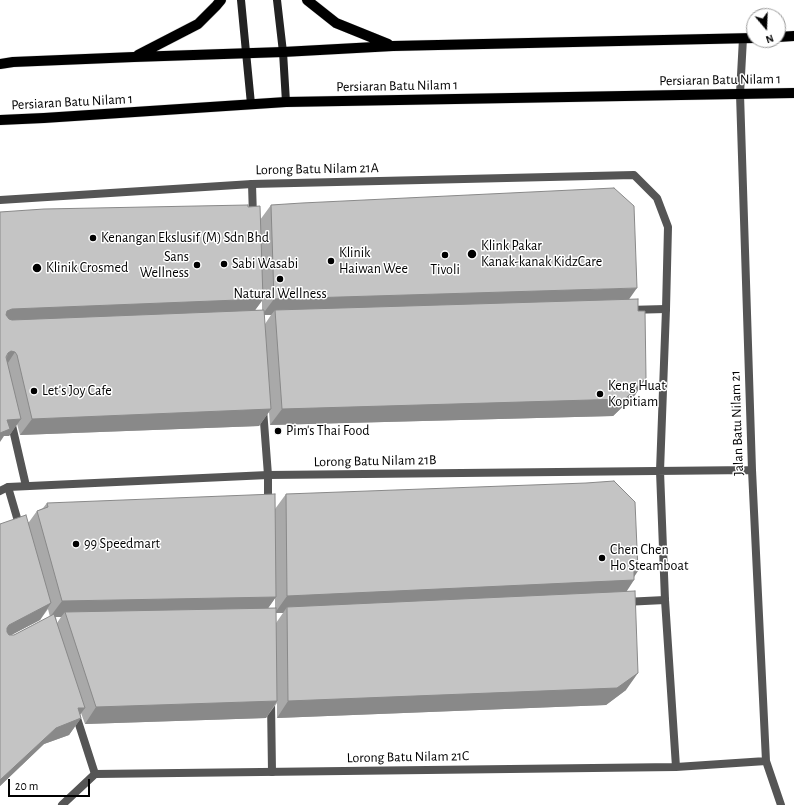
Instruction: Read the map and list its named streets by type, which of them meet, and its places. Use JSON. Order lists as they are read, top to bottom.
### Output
{
  "streets": {
    "main road": ["Persiaran Batu Nilam 1"],
    "street": [
      "Lorong Batu Nilam 21A",
      "Jalan Batu Nilam 21",
      "Lorong Batu Nilam 21B",
      "Lorong Batu Nilam 21C"
    ]
  },
  "crossings": [
    ["Persiaran Batu Nilam 1", "Jalan Batu Nilam 21"],
    ["Jalan Batu Nilam 21", "Lorong Batu Nilam 21B"],
    ["Jalan Batu Nilam 21", "Lorong Batu Nilam 21C"]
  ],
  "places": [
    "Kenangan Ekslusif (M) Sdn Bhd",
    "Klink Pakar Kanak-kanak KidzCare",
    "Tivoli",
    "Klinik Haiwan Wee",
    "Sabi Wasabi",
    "Sans Wellness",
    "Klinik Crosmed",
    "Natural Wellness",
    "Let's Joy Cafe",
    "Keng Huat Kopitiam",
    "Pim's Thai Food",
    "99 Speedmart",
    "Chen Chen Ho Steamboat"
  ],
  "scale_bar": "20 m",
  "north": "bottom"
}
